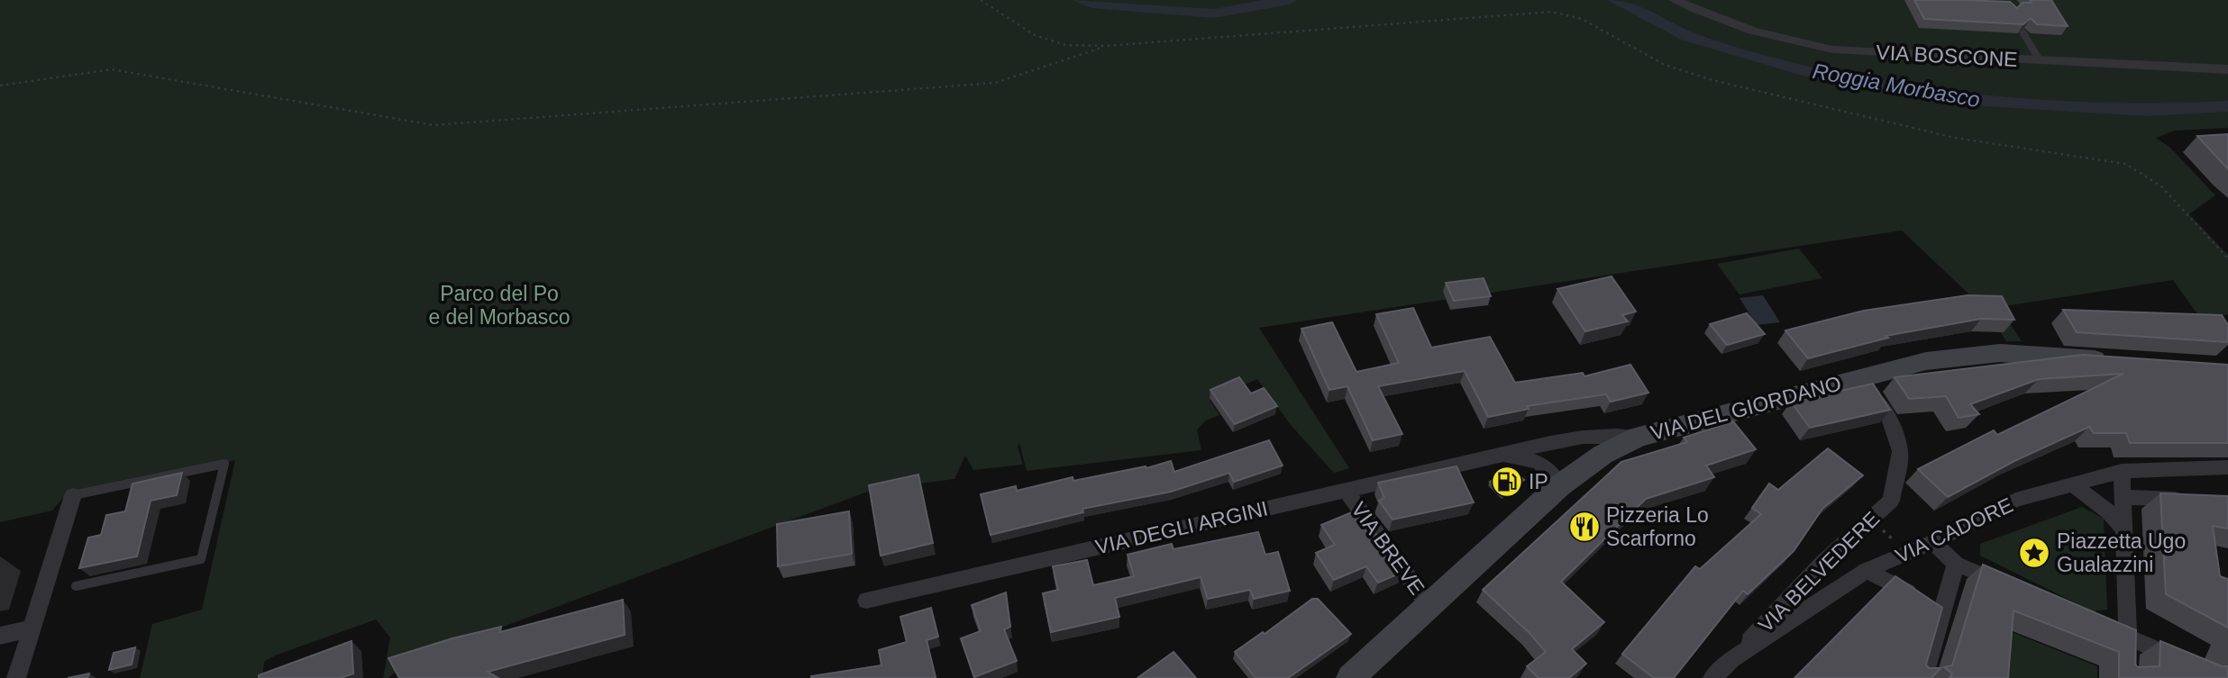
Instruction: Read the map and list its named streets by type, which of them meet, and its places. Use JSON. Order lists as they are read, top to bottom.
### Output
{
  "streets": {
    "street": [
      "VIA BOSCONE",
      "VIA DEL GIORDANO",
      "VIA DEGLI ARGINI",
      "VIA CADORE",
      "VIA BREVE",
      "VIA BELVEDERE"
    ]
  },
  "crossings": [
    ["VIA DEL GIORDANO", "VIA DEGLI ARGINI"],
    ["VIA DEL GIORDANO", "VIA BREVE"],
    ["VIA DEL GIORDANO", "VIA BELVEDERE"],
    ["VIA DEGLI ARGINI", "VIA BREVE"],
    ["VIA CADORE", "VIA BELVEDERE"]
  ],
  "water": ["Roggia Morbasco"],
  "parks": ["Parco del Po e del Morbasco"],
  "places": {
    "fuel station": ["IP"],
    "restaurant": ["Pizzeria Lo Scarforno"],
    "place": ["Piazzetta Ugo Gualazzini"]
  }
}
